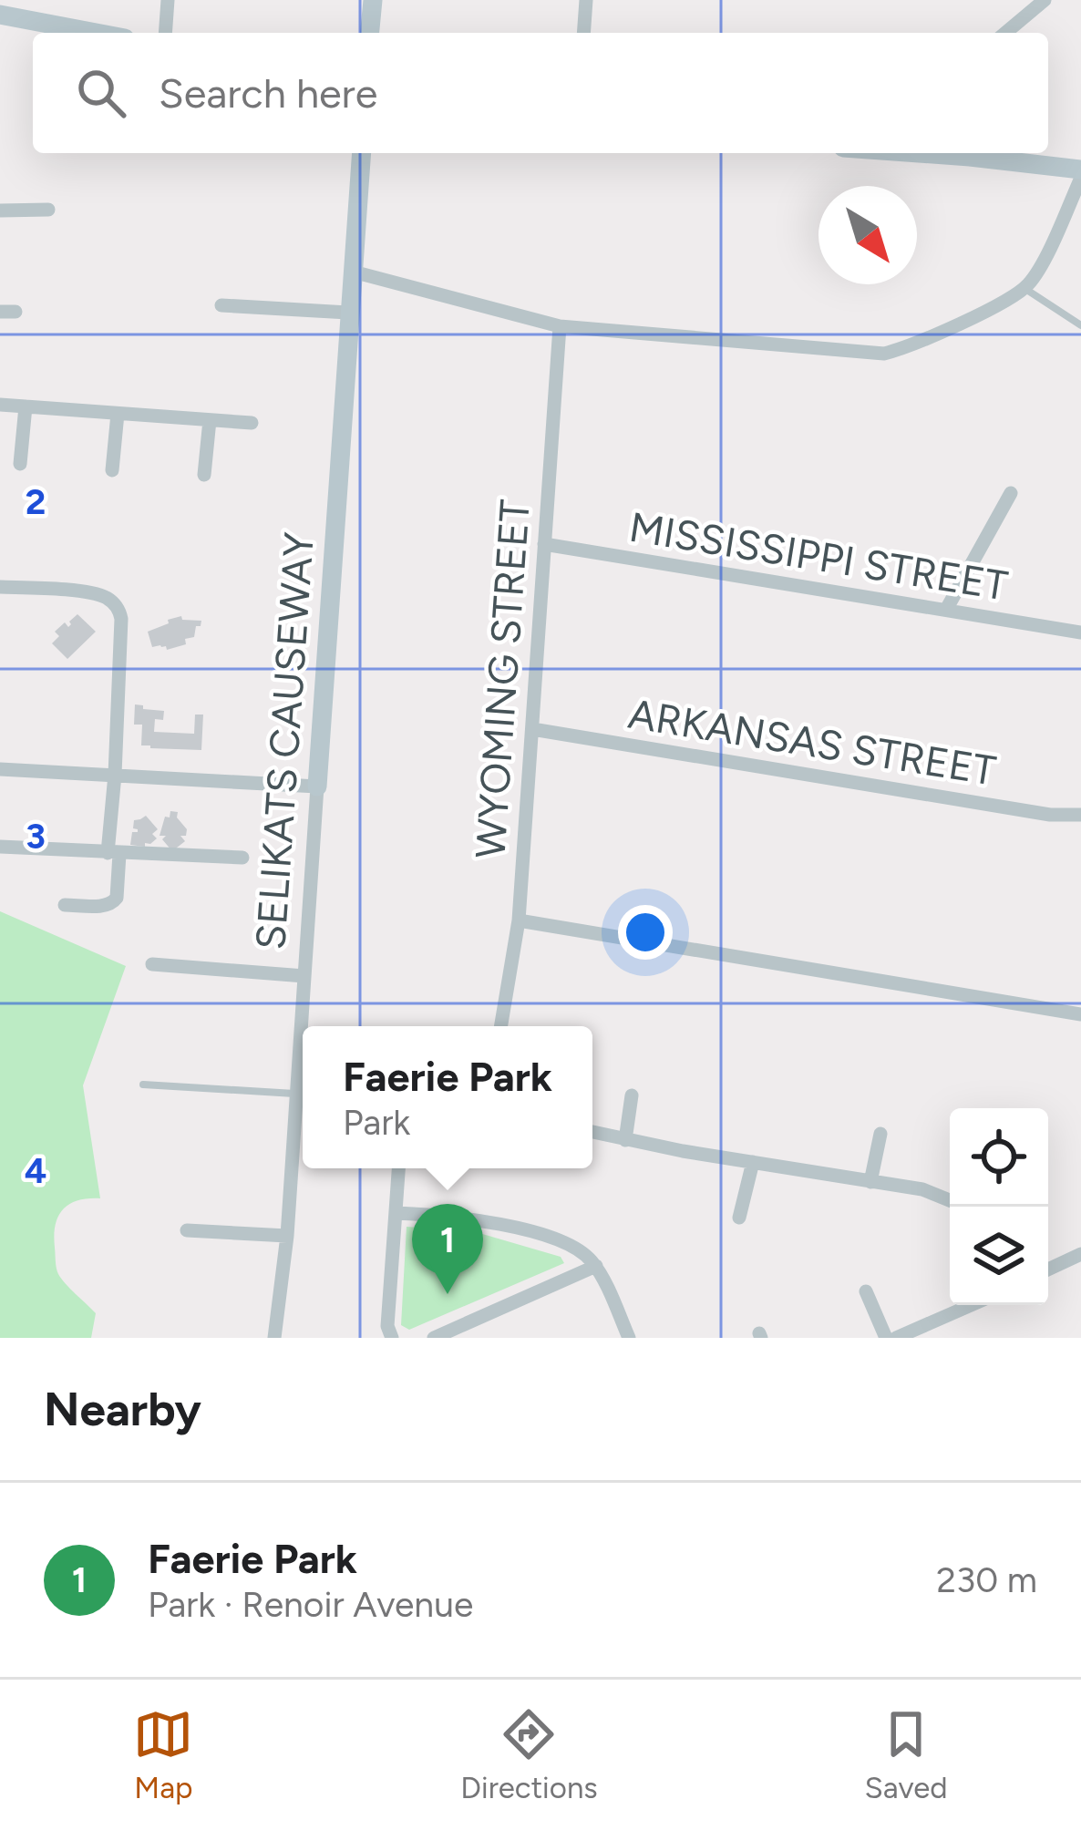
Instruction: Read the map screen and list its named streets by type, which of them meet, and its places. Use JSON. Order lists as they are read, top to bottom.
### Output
{
  "streets": {
    "street": [
      "MISSISSIPPI STREET",
      "WYOMING STREET",
      "SELIKATS CAUSEWAY",
      "ARKANSAS STREET"
    ]
  },
  "crossings": [
    ["MISSISSIPPI STREET", "WYOMING STREET"],
    ["WYOMING STREET", "ARKANSAS STREET"]
  ],
  "north": "bottom right",
  "page": {
    "search": "Search here",
    "popup": ["Faerie Park", "Park"],
    "pins": "1",
    "heading": "Nearby",
    "list": [
      {
        "mark": "1",
        "name": "Faerie Park",
        "note": "Park · Renoir Avenue",
        "value": "230 m"
      }
    ],
    "nav": ["Map", "Directions", "Saved"]
  },
  "grid": {
    "rows": ["2", "3", "4"]
  }
}
